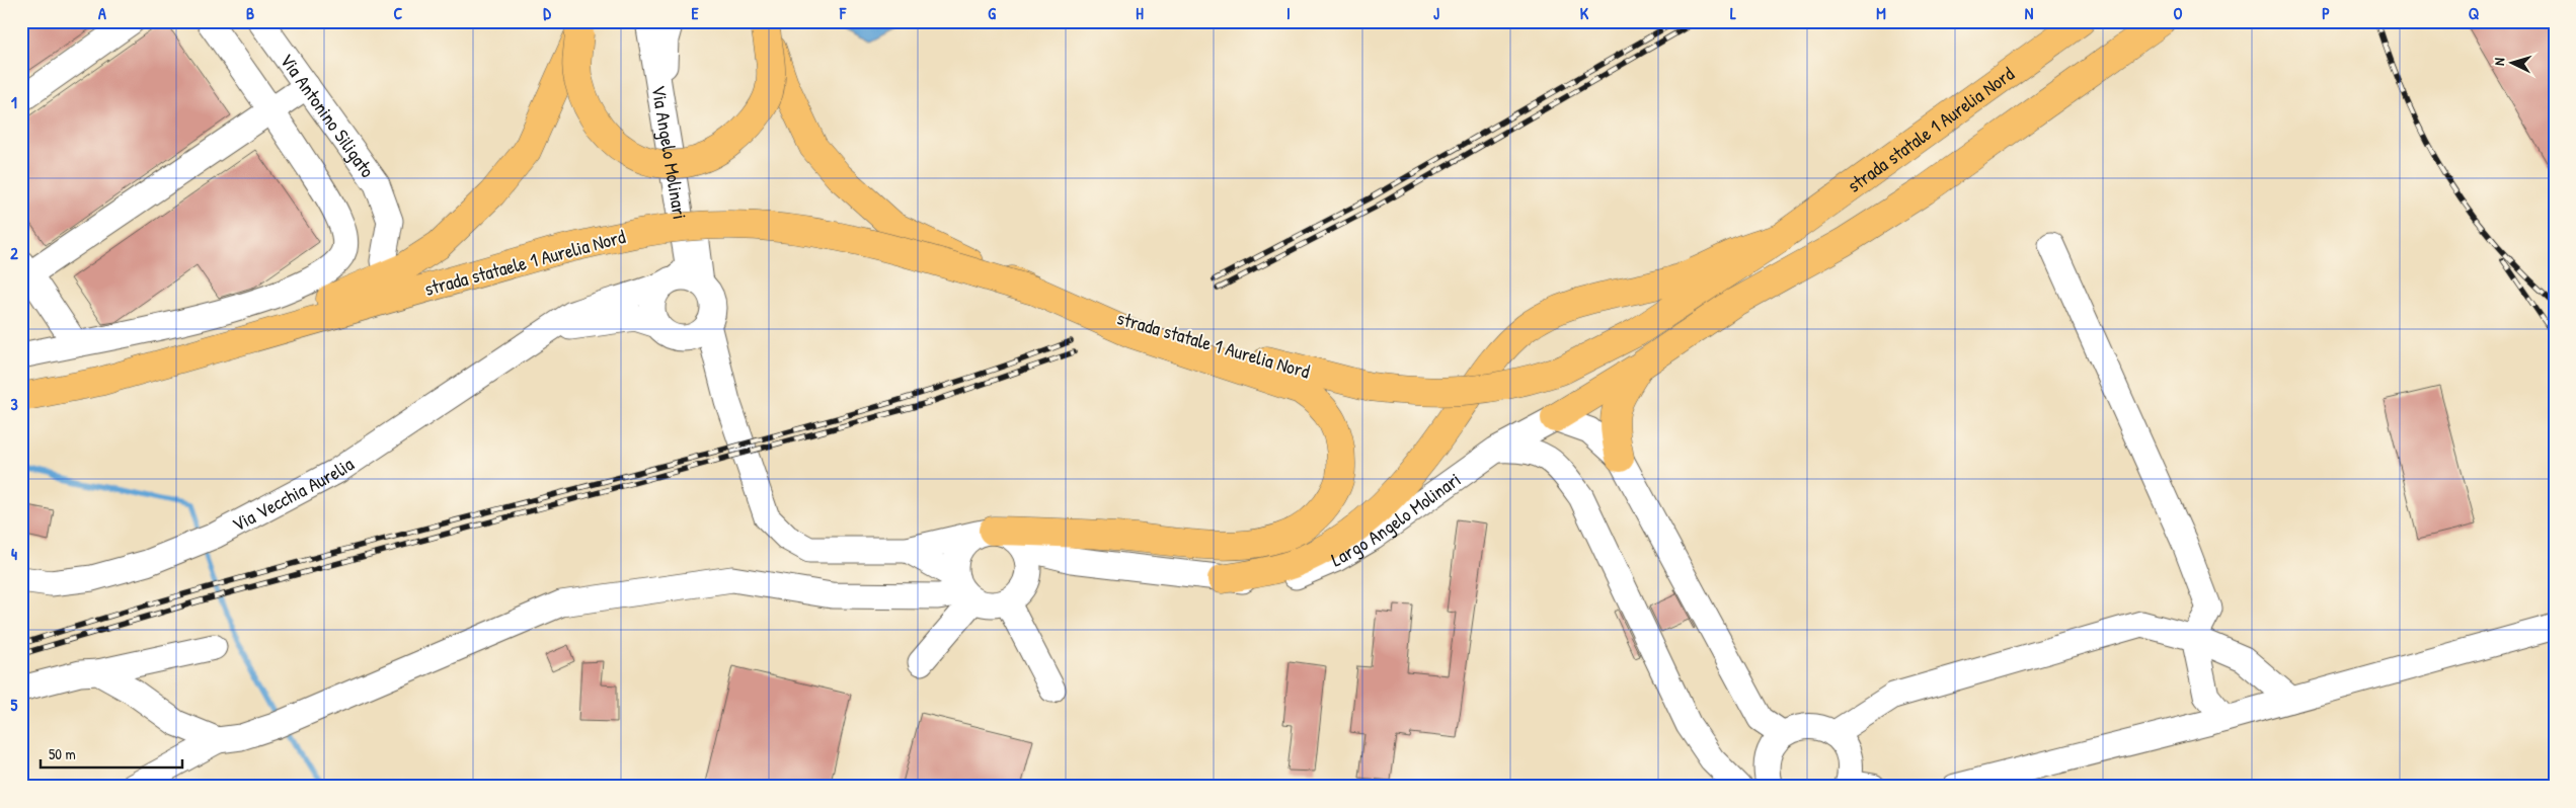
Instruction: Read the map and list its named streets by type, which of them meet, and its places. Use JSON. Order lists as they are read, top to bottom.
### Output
{
  "streets": {
    "main road": ["strada statale 1 Aurelia Nord", "strada stataele 1 Aurelia Nord"],
    "street": [
      "Via Antonino Siligato",
      "Via Angelo Molinari",
      "Via Vecchia Aurelia",
      "Largo Angelo Molinari"
    ]
  },
  "crossings": [
    ["strada statale 1 Aurelia Nord", "strada stataele 1 Aurelia Nord"],
    ["Via Angelo Molinari", "Via Vecchia Aurelia"]
  ],
  "scale_bar": "50 m",
  "north": "left",
  "grid": {
    "columns": [
      "A",
      "B",
      "C",
      "D",
      "E",
      "F",
      "G",
      "H",
      "I",
      "J",
      "K",
      "L",
      "M",
      "N",
      "O",
      "P",
      "Q"
    ],
    "rows": [
      "1",
      "2",
      "3",
      "4",
      "5"
    ]
  }
}
